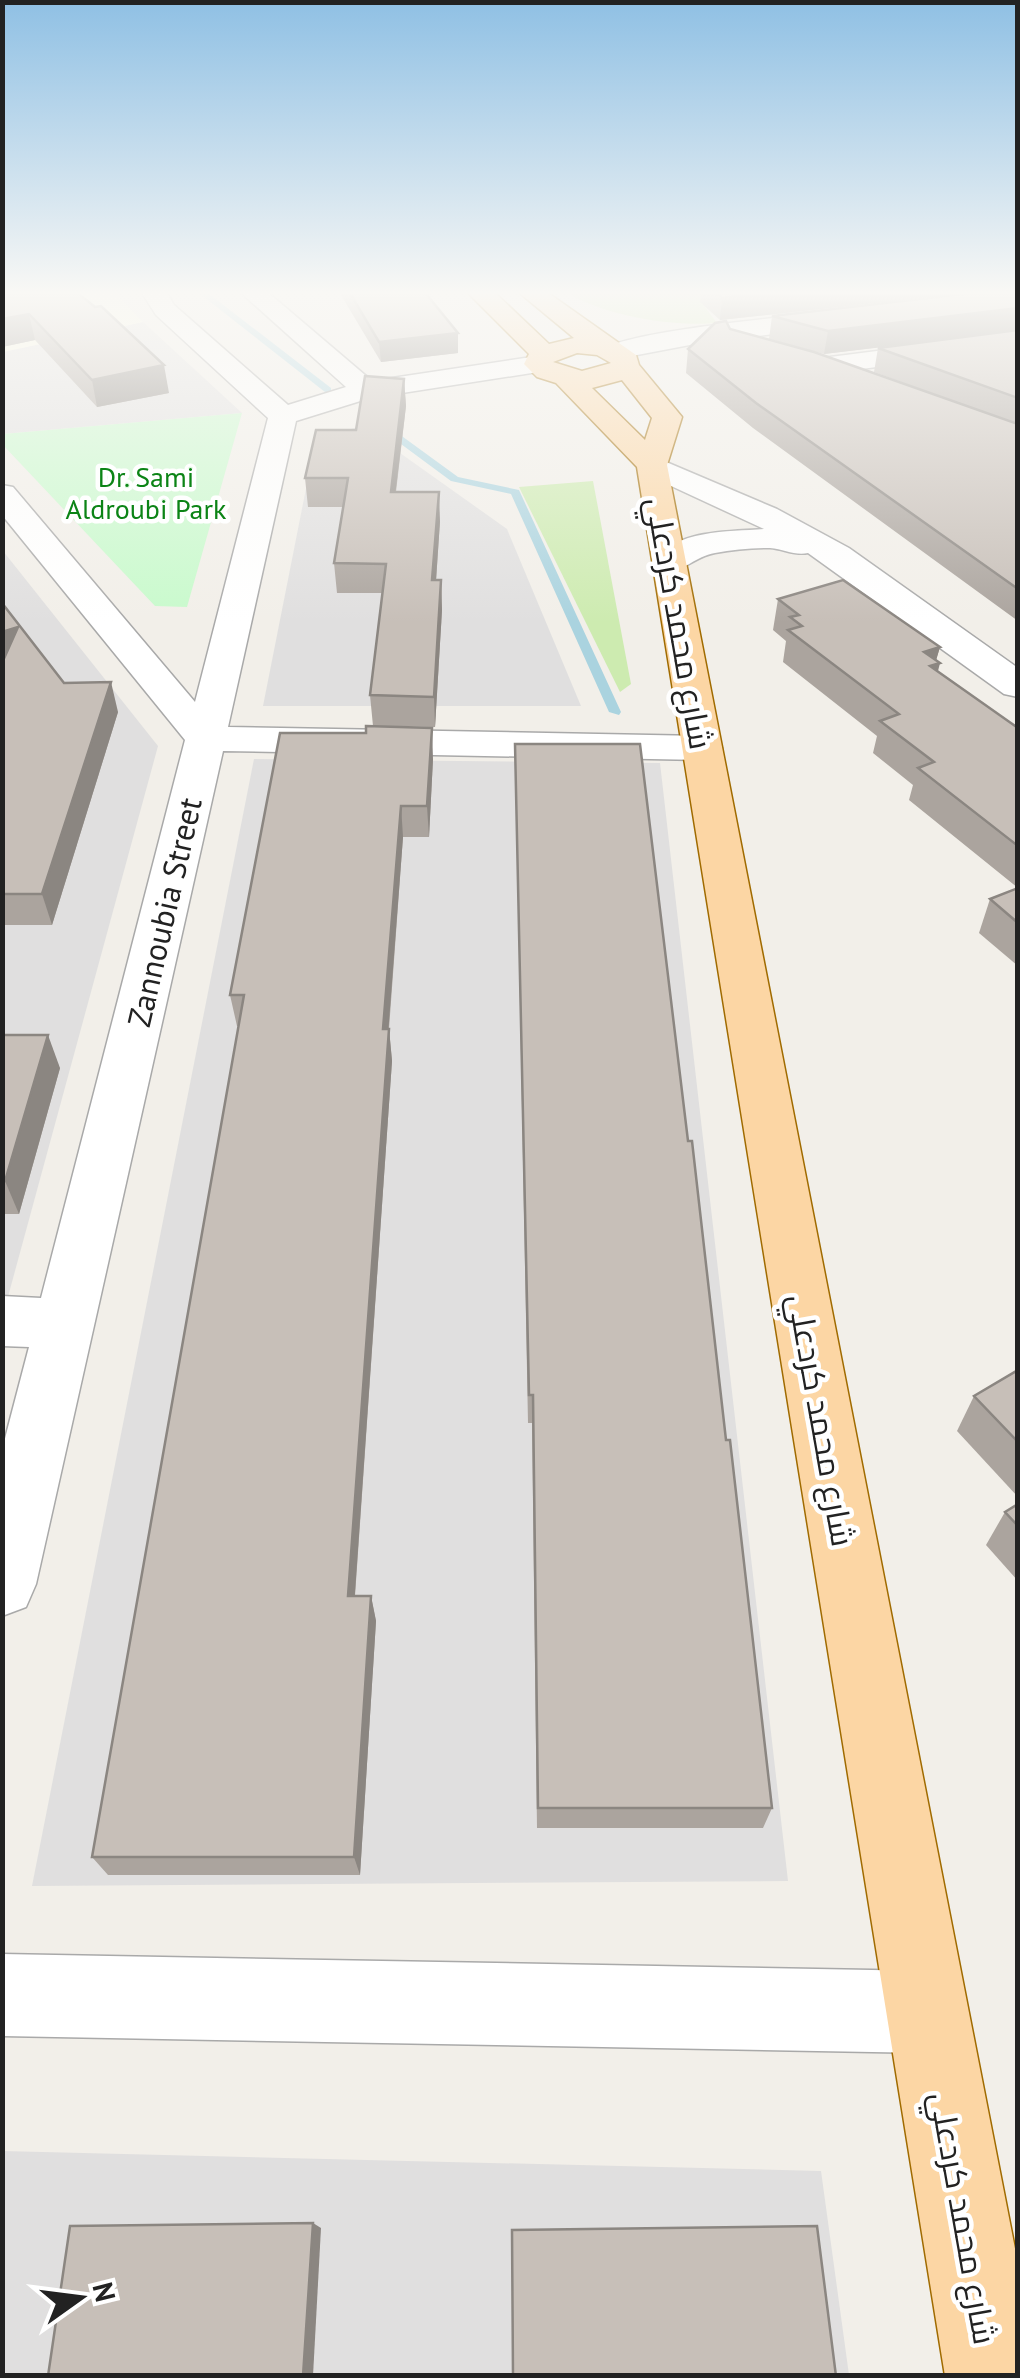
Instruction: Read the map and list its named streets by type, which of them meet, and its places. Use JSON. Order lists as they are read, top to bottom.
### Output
{
  "streets": {
    "main road": ["شارع محمد كردعلي"],
    "street": ["Zannoubia Street"]
  },
  "parks": ["Dr. Sami Aldroubi Park"],
  "north": "right"
}
